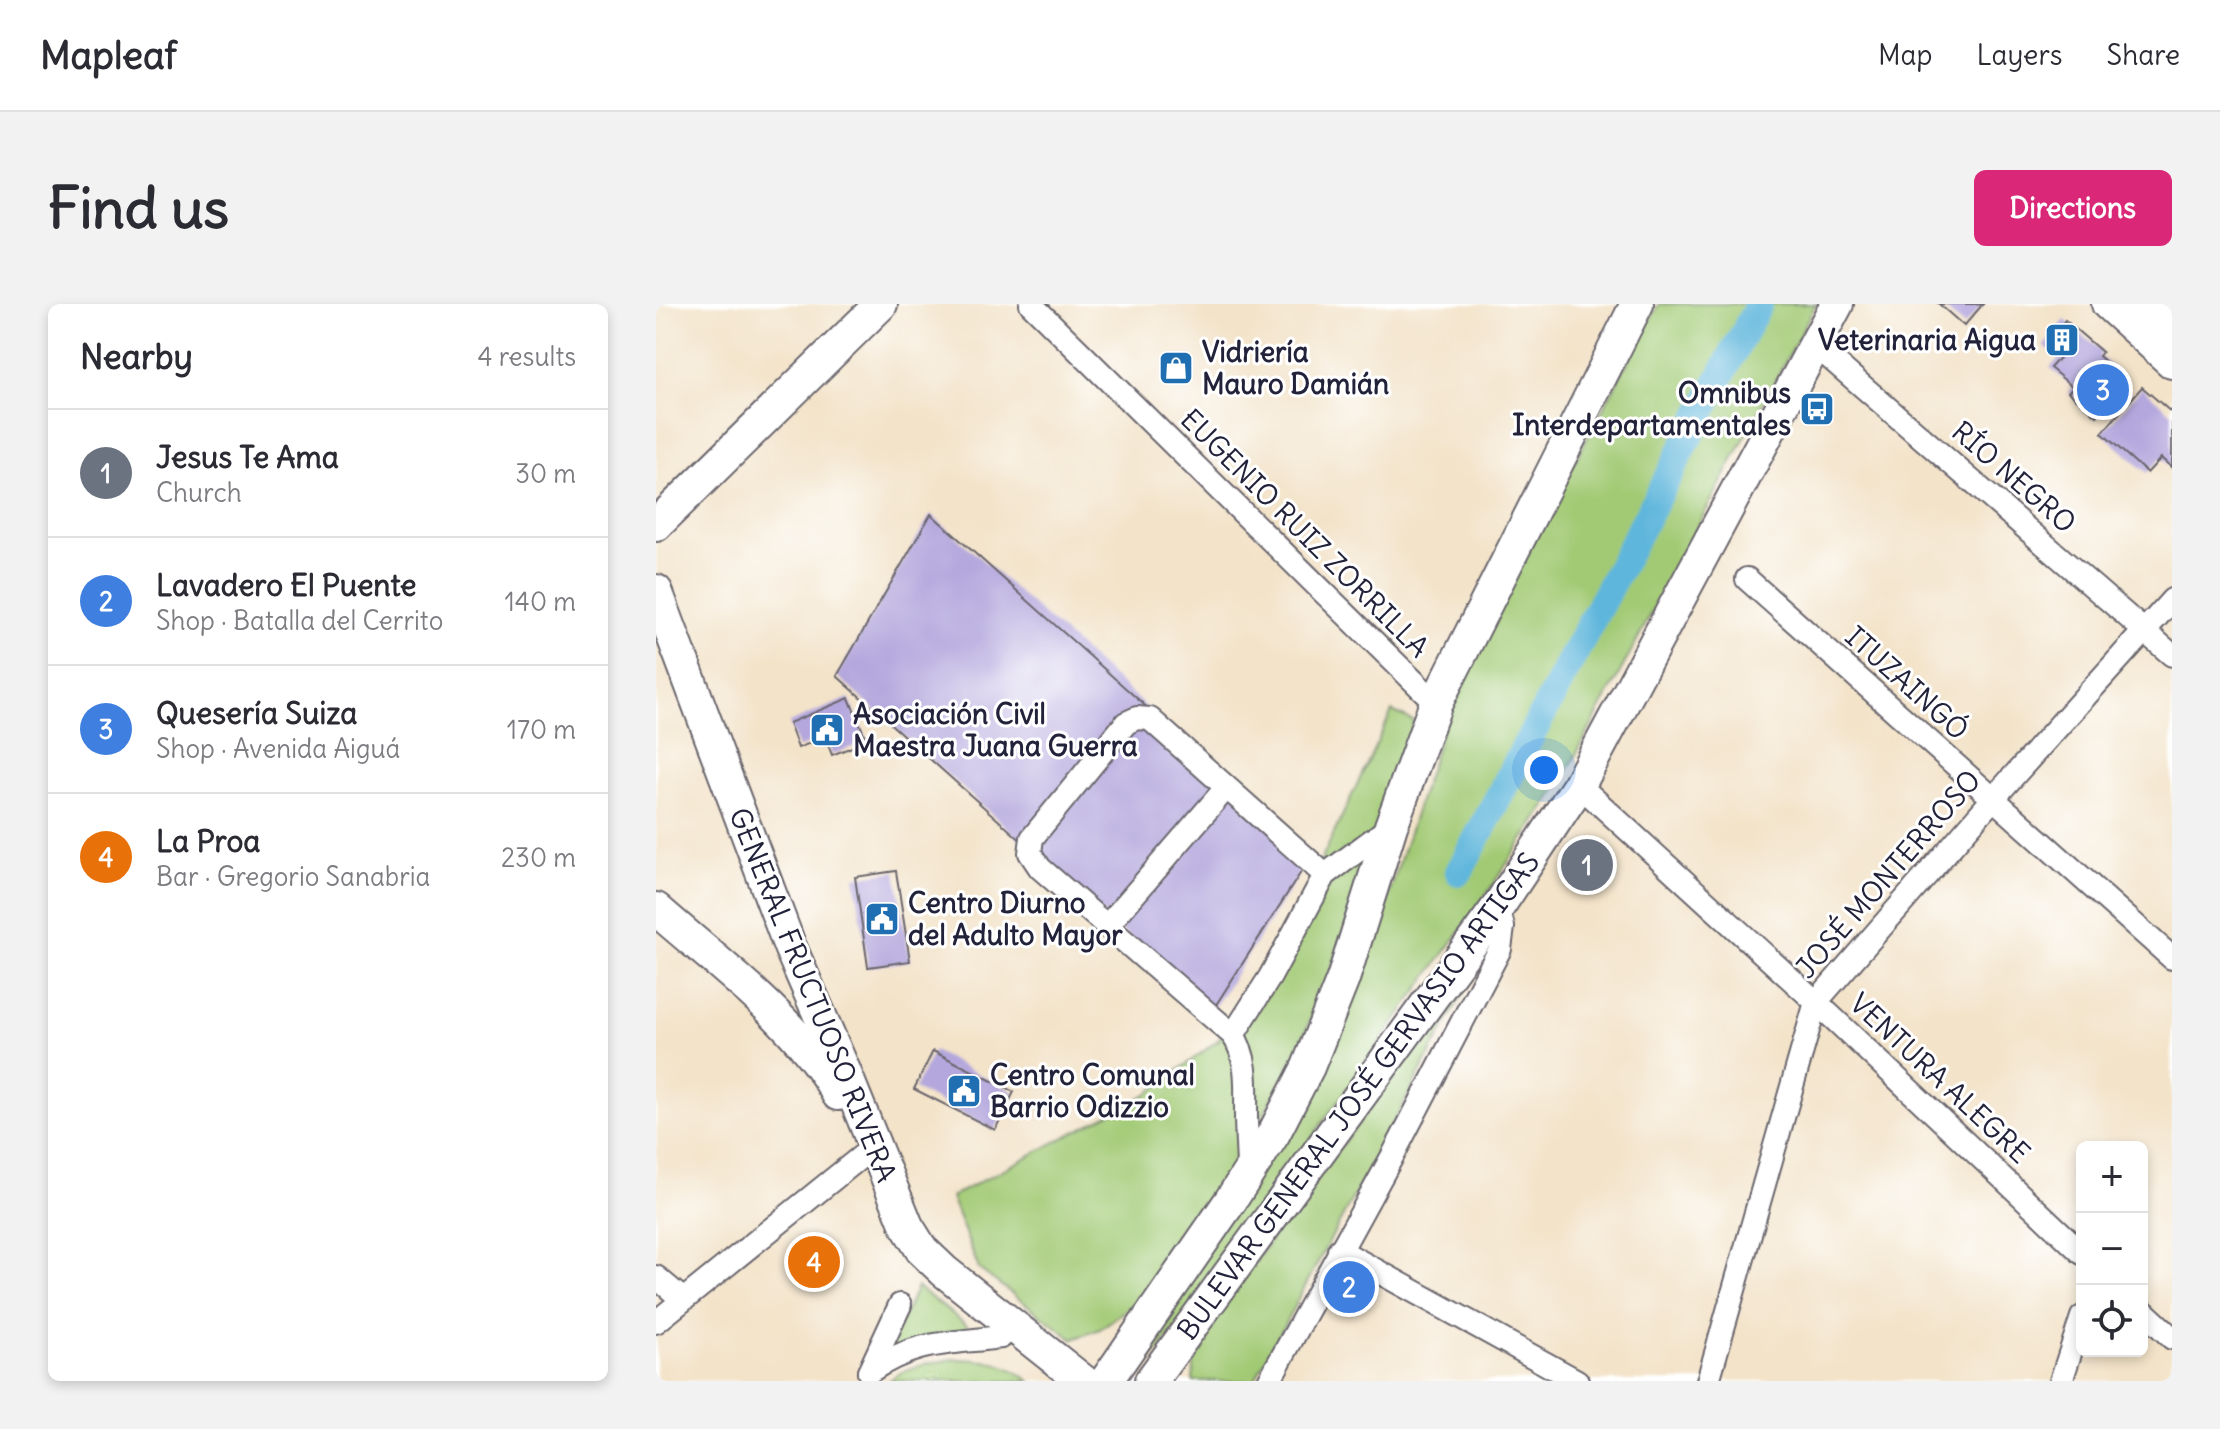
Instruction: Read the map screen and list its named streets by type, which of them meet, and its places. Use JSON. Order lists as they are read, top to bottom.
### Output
{
  "streets": {
    "main road": ["GENERAL FRUCTUOSO RIVERA", "BULEVAR GENERAL JOSÉ GERVASIO ARTIGAS"],
    "street": [
      "RÍO NEGRO",
      "EUGENIO RUIZ ZORRILLA",
      "ITUZAINGÓ",
      "JOSÉ MONTERROSO",
      "VENTURA ALEGRE"
    ]
  },
  "crossings": [
    ["RÍO NEGRO", "JOSÉ MONTERROSO"],
    ["RÍO NEGRO", "BULEVAR GENERAL JOSÉ GERVASIO ARTIGAS"],
    ["EUGENIO RUIZ ZORRILLA", "BULEVAR GENERAL JOSÉ GERVASIO ARTIGAS"],
    ["ITUZAINGÓ", "JOSÉ MONTERROSO"],
    ["JOSÉ MONTERROSO", "VENTURA ALEGRE"],
    ["VENTURA ALEGRE", "BULEVAR GENERAL JOSÉ GERVASIO ARTIGAS"]
  ],
  "places": {
    "building": ["Veterinaria Aigua"],
    "shop": ["Vidriería Mauro Damián"],
    "bus stop": ["Omnibus Interdepartamentales"],
    "public building": ["Asociación Civil Maestra Juana Guerra", "Centro Diurno del Adulto Mayor", "Centro Comunal Barrio Odizzio"]
  },
  "page": {
    "header": "Mapleaf",
    "nav": ["Map", "Layers", "Share"],
    "buttons": "Directions",
    "title": "Find us",
    "heading": ["Nearby", "4 results"],
    "pins": [
      "3",
      "1",
      "4",
      "2"
    ],
    "list": [
      {
        "mark": "1",
        "name": "Jesus Te Ama",
        "note": "Church",
        "value": "30 m"
      },
      {
        "mark": "2",
        "name": "Lavadero El Puente",
        "note": "Shop · Batalla del Cerrito",
        "value": "140 m"
      },
      {
        "mark": "3",
        "name": "Quesería Suiza",
        "note": "Shop · Avenida Aiguá",
        "value": "170 m"
      },
      {
        "mark": "4",
        "name": "La Proa",
        "note": "Bar · Gregorio Sanabria",
        "value": "230 m"
      }
    ],
    "map_buttons": ["+", "−"]
  }
}
